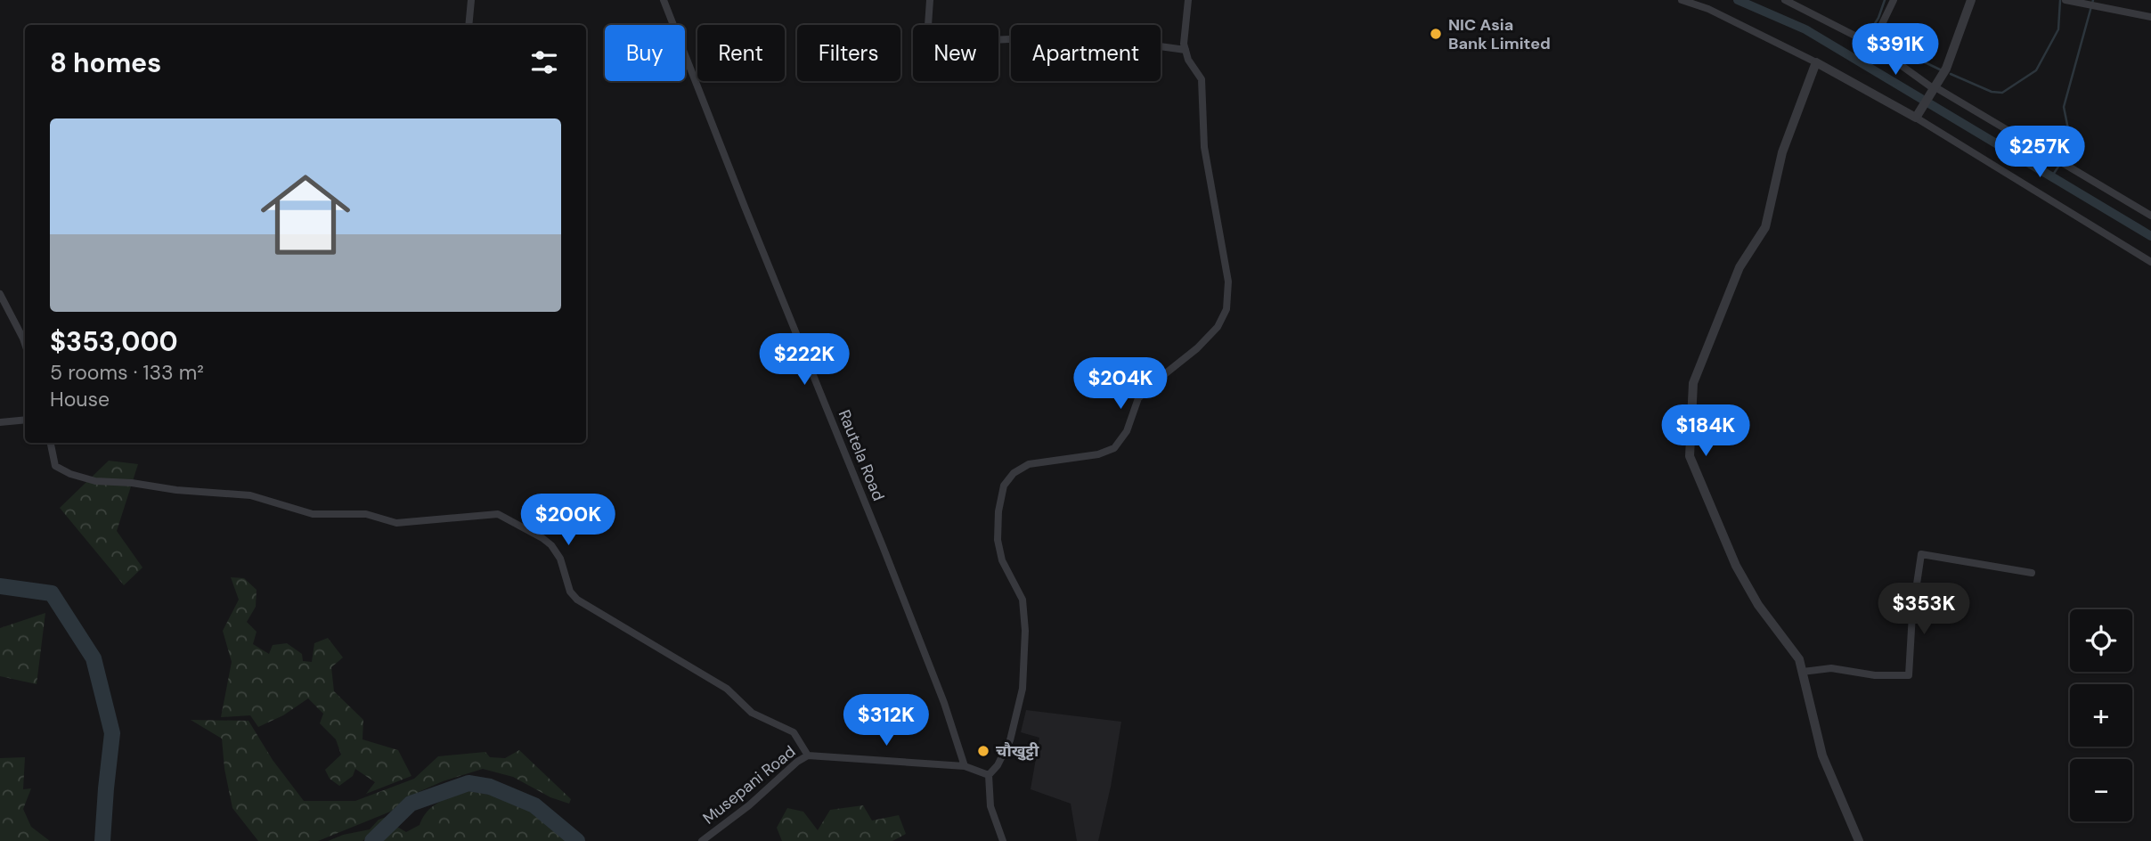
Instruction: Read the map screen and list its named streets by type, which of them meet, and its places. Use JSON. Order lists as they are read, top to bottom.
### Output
{
  "streets": {
    "street": ["Rautela Road", "Musepani Road"]
  },
  "crossings": [
    ["Rautela Road", "Musepani Road"]
  ],
  "places": ["NIC Asia Bank Limited", "चौखुट्टी"],
  "page": {
    "price": [
      "$391K",
      "$257K",
      "$222K",
      "$204K",
      "$184K",
      "$200K",
      "$353K",
      "$312K"
    ],
    "chip": [
      "Buy",
      "Rent",
      "Filters",
      "New",
      "Apartment"
    ],
    "heading": "8 homes",
    "list": [
      {
        "name": "$353,000",
        "note": "5 rooms · 133 m² · House"
      }
    ],
    "map_buttons": ["+", "−"]
  }
}
